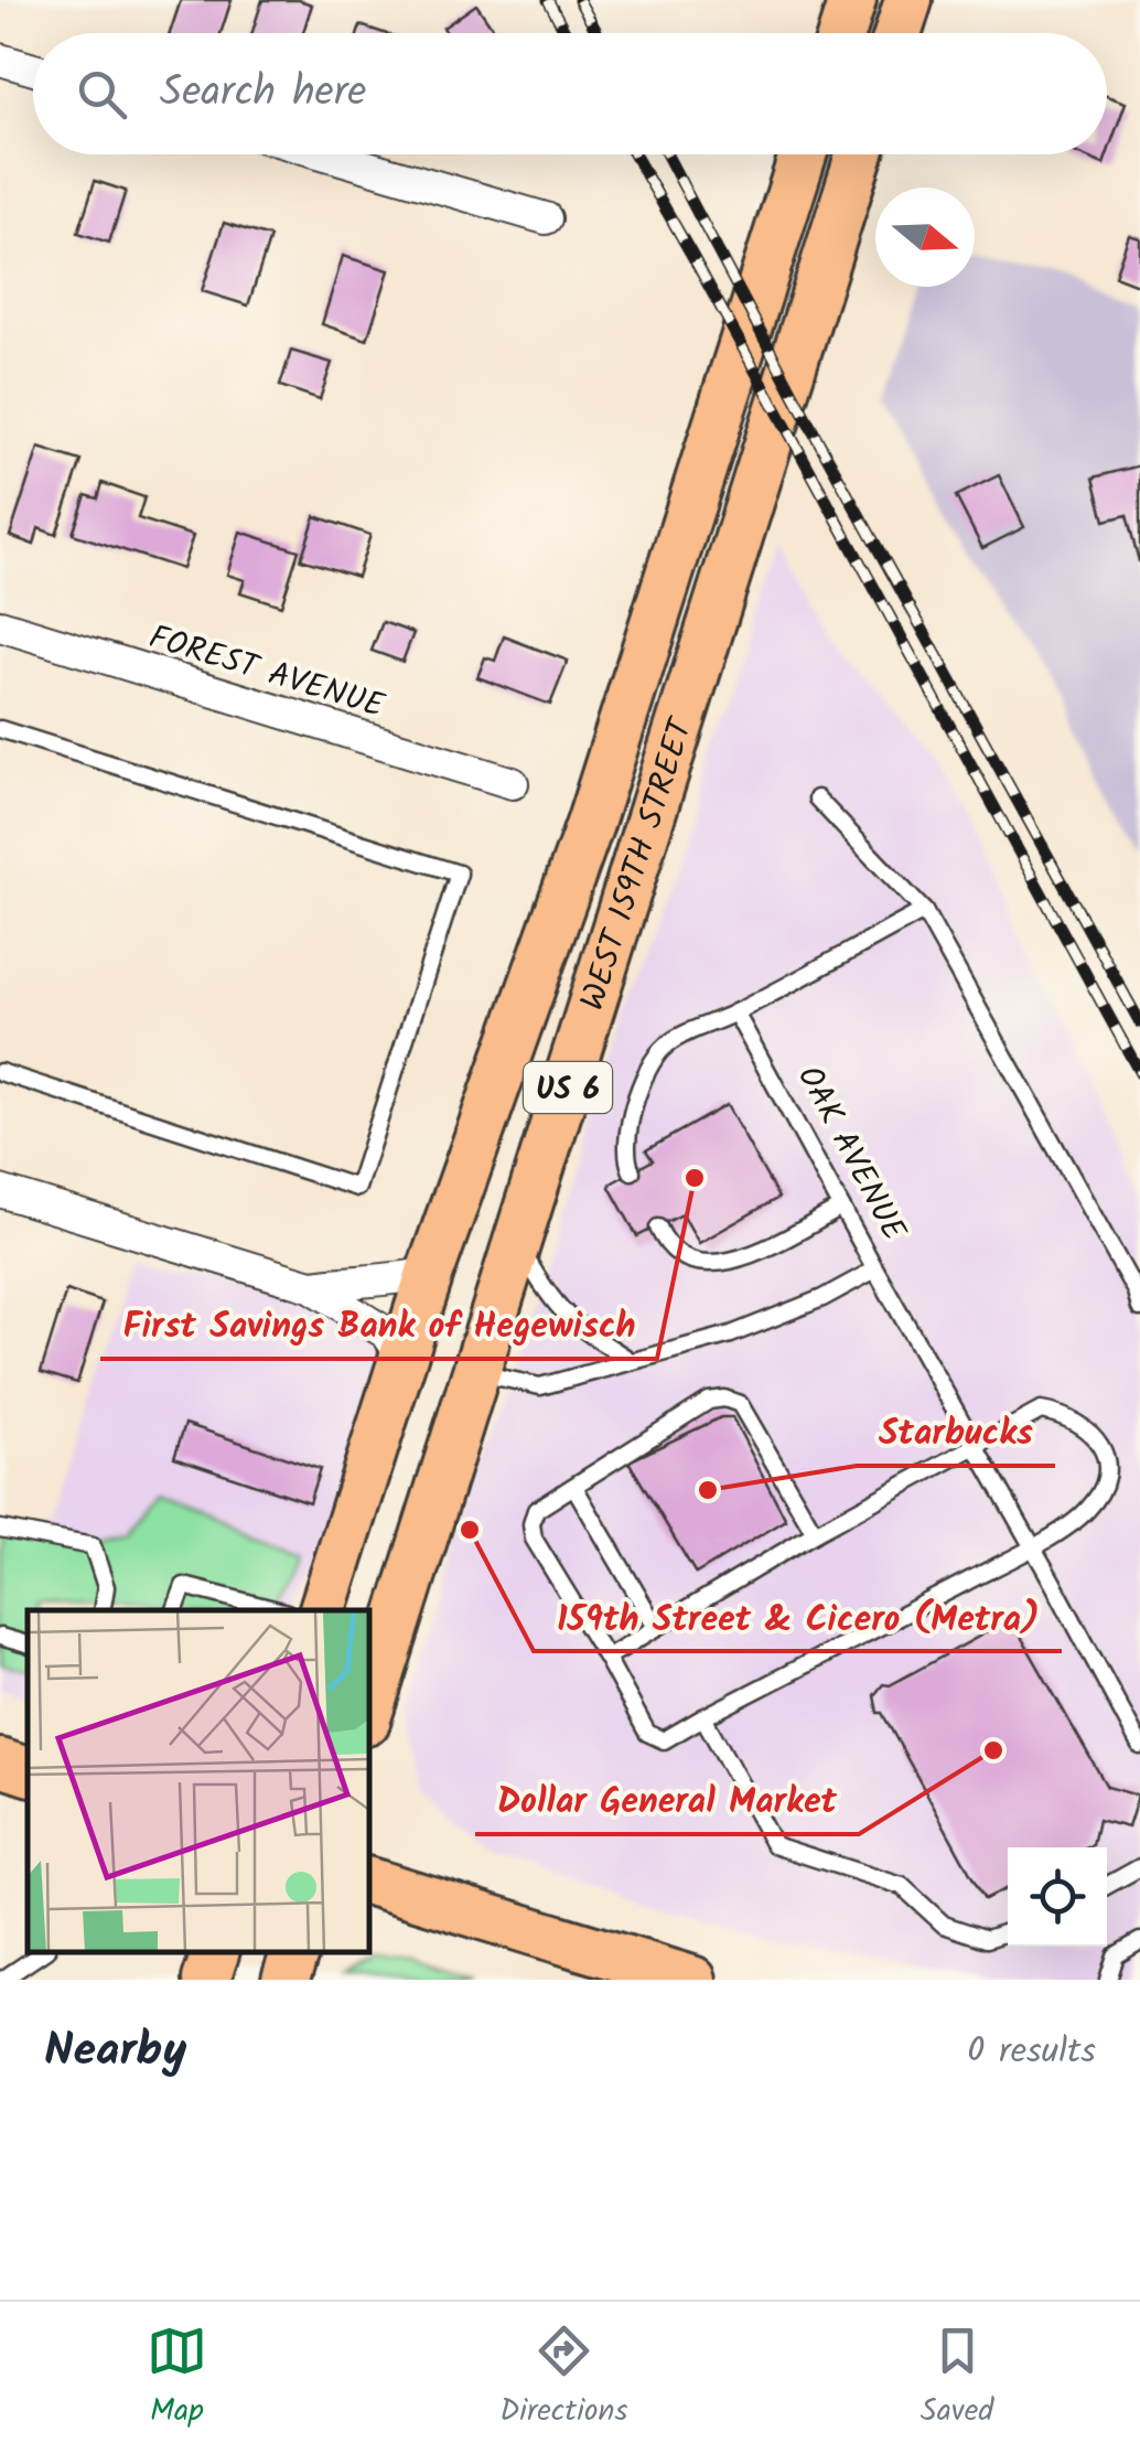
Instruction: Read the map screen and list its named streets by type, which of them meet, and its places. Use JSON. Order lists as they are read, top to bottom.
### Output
{
  "streets": {
    "main road": ["WEST 159TH STREET", "US 6"],
    "street": ["FOREST AVENUE"],
    "lane": ["OAK AVENUE"]
  },
  "crossings": [
    ["WEST 159TH STREET", "OAK AVENUE"]
  ],
  "places": [
    "First Savings Bank of Hegewisch",
    "Starbucks",
    "159th Street & Cicero (Metra)",
    "Dollar General Market"
  ],
  "north": "right",
  "page": {
    "search": "Search here",
    "heading": ["Nearby", "0 results"],
    "nav": ["Map", "Directions", "Saved"]
  }
}
